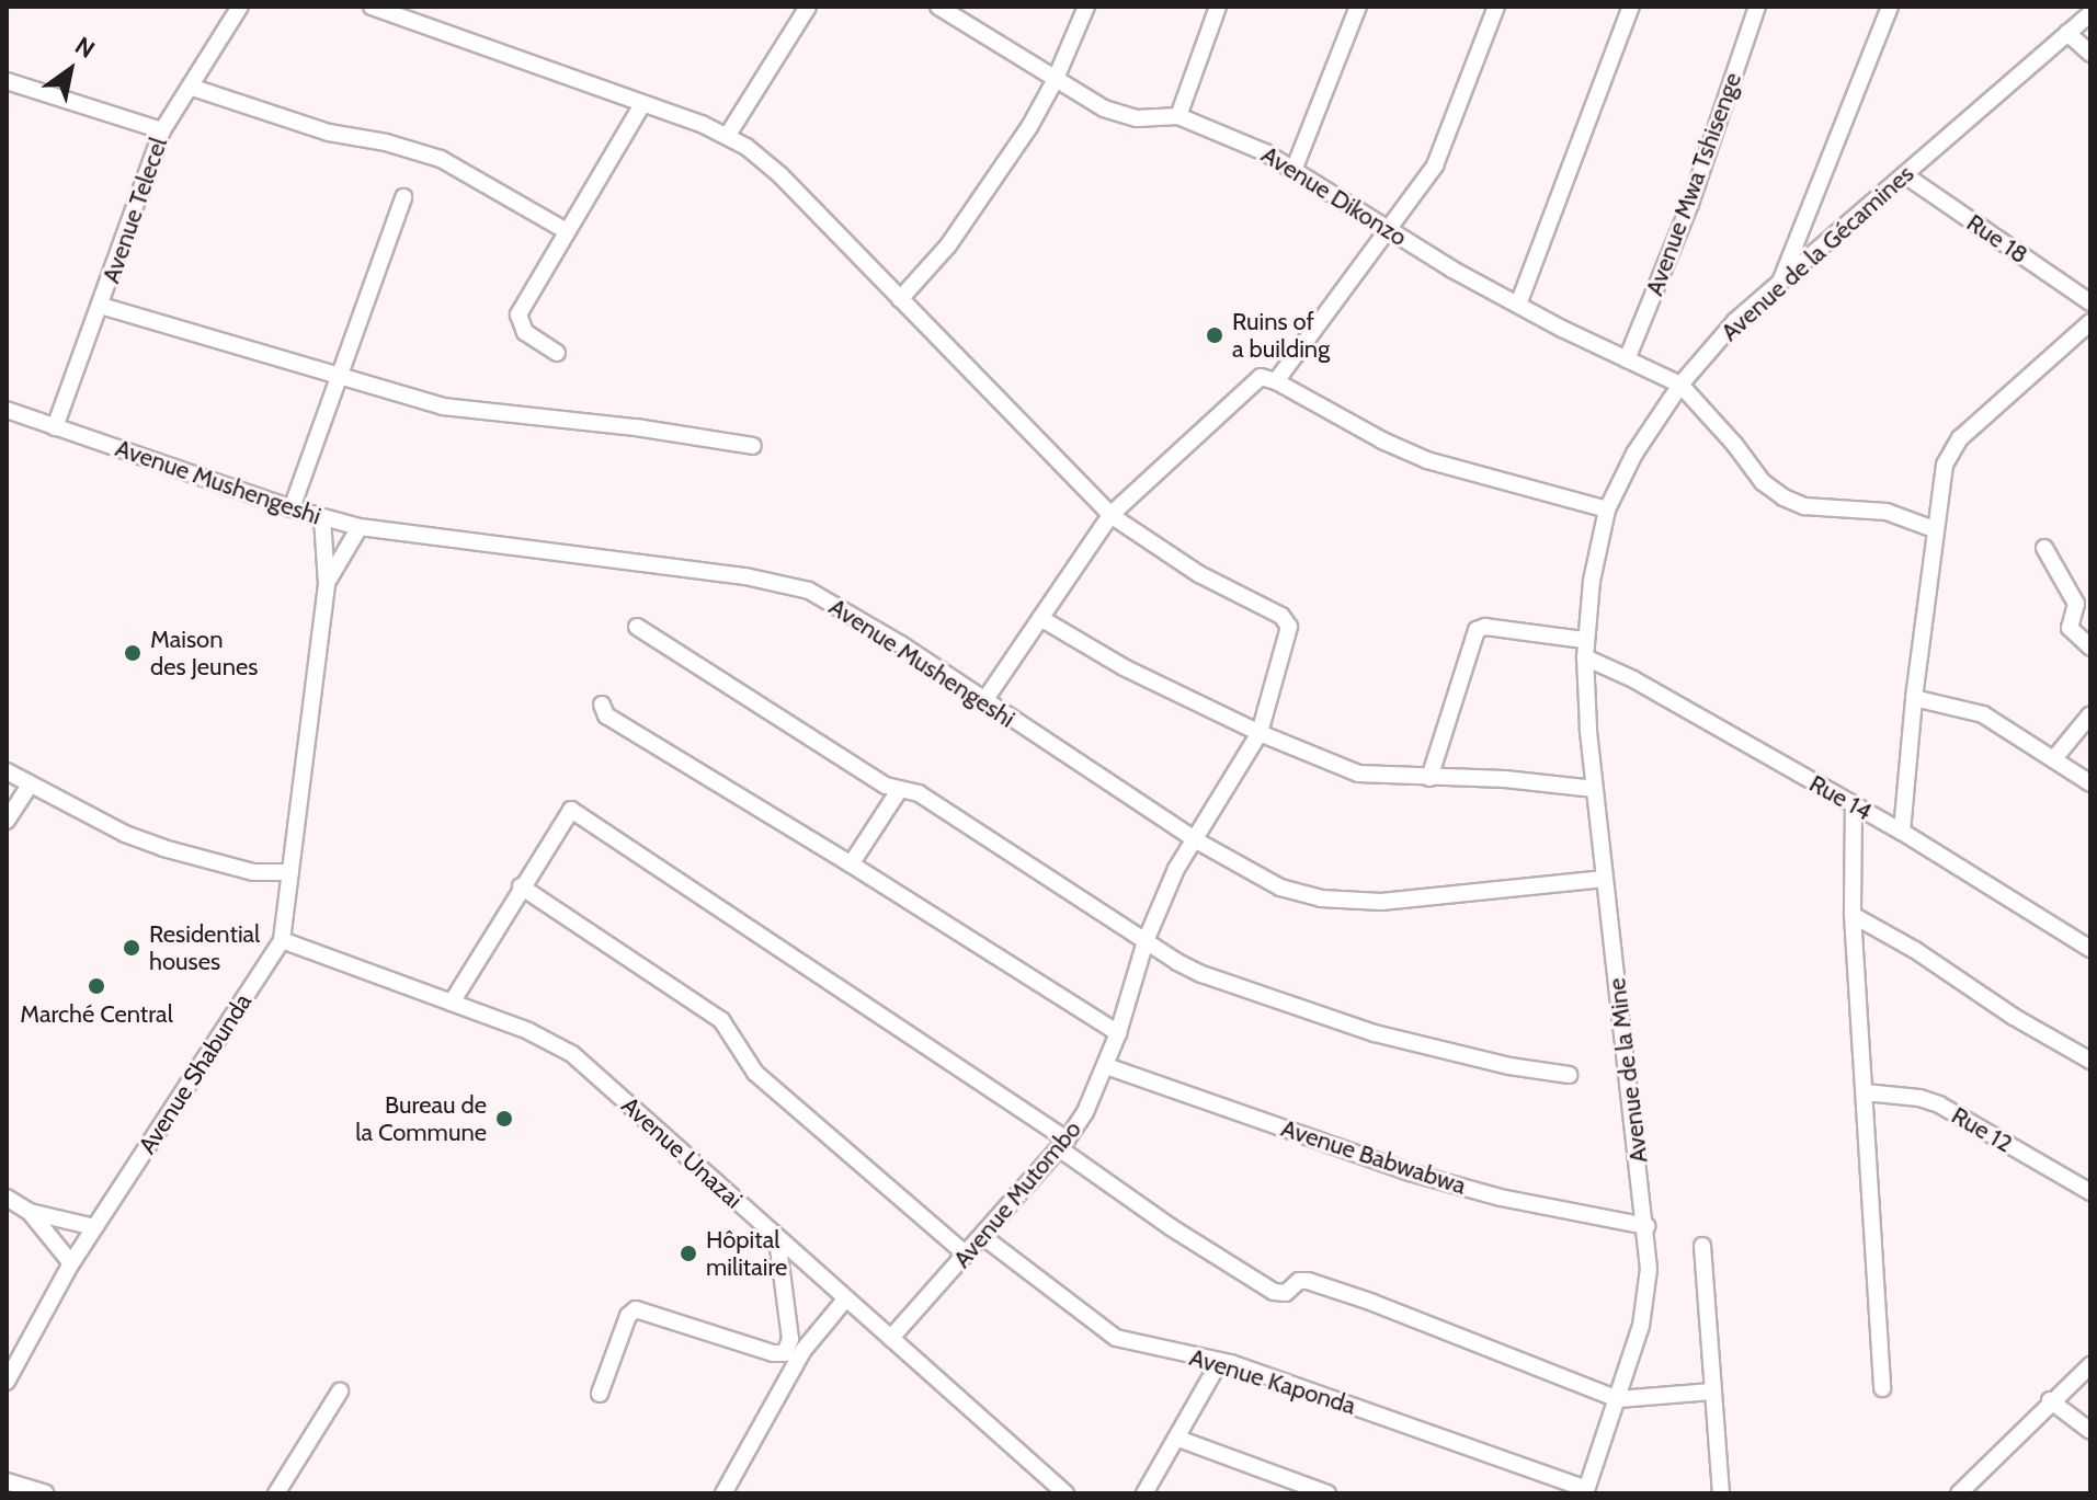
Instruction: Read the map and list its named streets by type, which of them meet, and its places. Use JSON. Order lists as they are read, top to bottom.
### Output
{
  "streets": {
    "street": [
      "Avenue Mwa Tshisenge",
      "Avenue Dikonzo",
      "Avenue Telecel",
      "Rue 18",
      "Avenue de la Gécamines",
      "Avenue Mushengeshi",
      "Rue 14",
      "Avenue de la Mine",
      "Avenue Shabunda",
      "Rue 12",
      "Avenue Unazai",
      "Avenue Babwabwa",
      "Avenue Mutombo",
      "Avenue Kaponda"
    ]
  },
  "crossings": [
    ["Avenue Mwa Tshisenge", "Avenue Dikonzo"],
    ["Avenue Dikonzo", "Avenue de la Gécamines"],
    ["Avenue Telecel", "Avenue Mushengeshi"],
    ["Rue 18", "Avenue de la Gécamines"],
    ["Avenue de la Gécamines", "Avenue de la Mine"],
    ["Avenue Mushengeshi", "Avenue de la Mine"],
    ["Avenue Mushengeshi", "Avenue Mutombo"],
    ["Rue 14", "Avenue de la Mine"],
    ["Avenue de la Mine", "Avenue Babwabwa"],
    ["Avenue de la Mine", "Avenue Kaponda"],
    ["Avenue Shabunda", "Avenue Unazai"],
    ["Avenue Unazai", "Avenue Mutombo"],
    ["Avenue Babwabwa", "Avenue Mutombo"],
    ["Avenue Mutombo", "Avenue Kaponda"]
  ],
  "places": [
    "Ruins of a building",
    "Maison des Jeunes",
    "Residential houses",
    "Marché Central",
    "Bureau de la Commune",
    "Hôpital militaire"
  ],
  "north": "top right"
}
